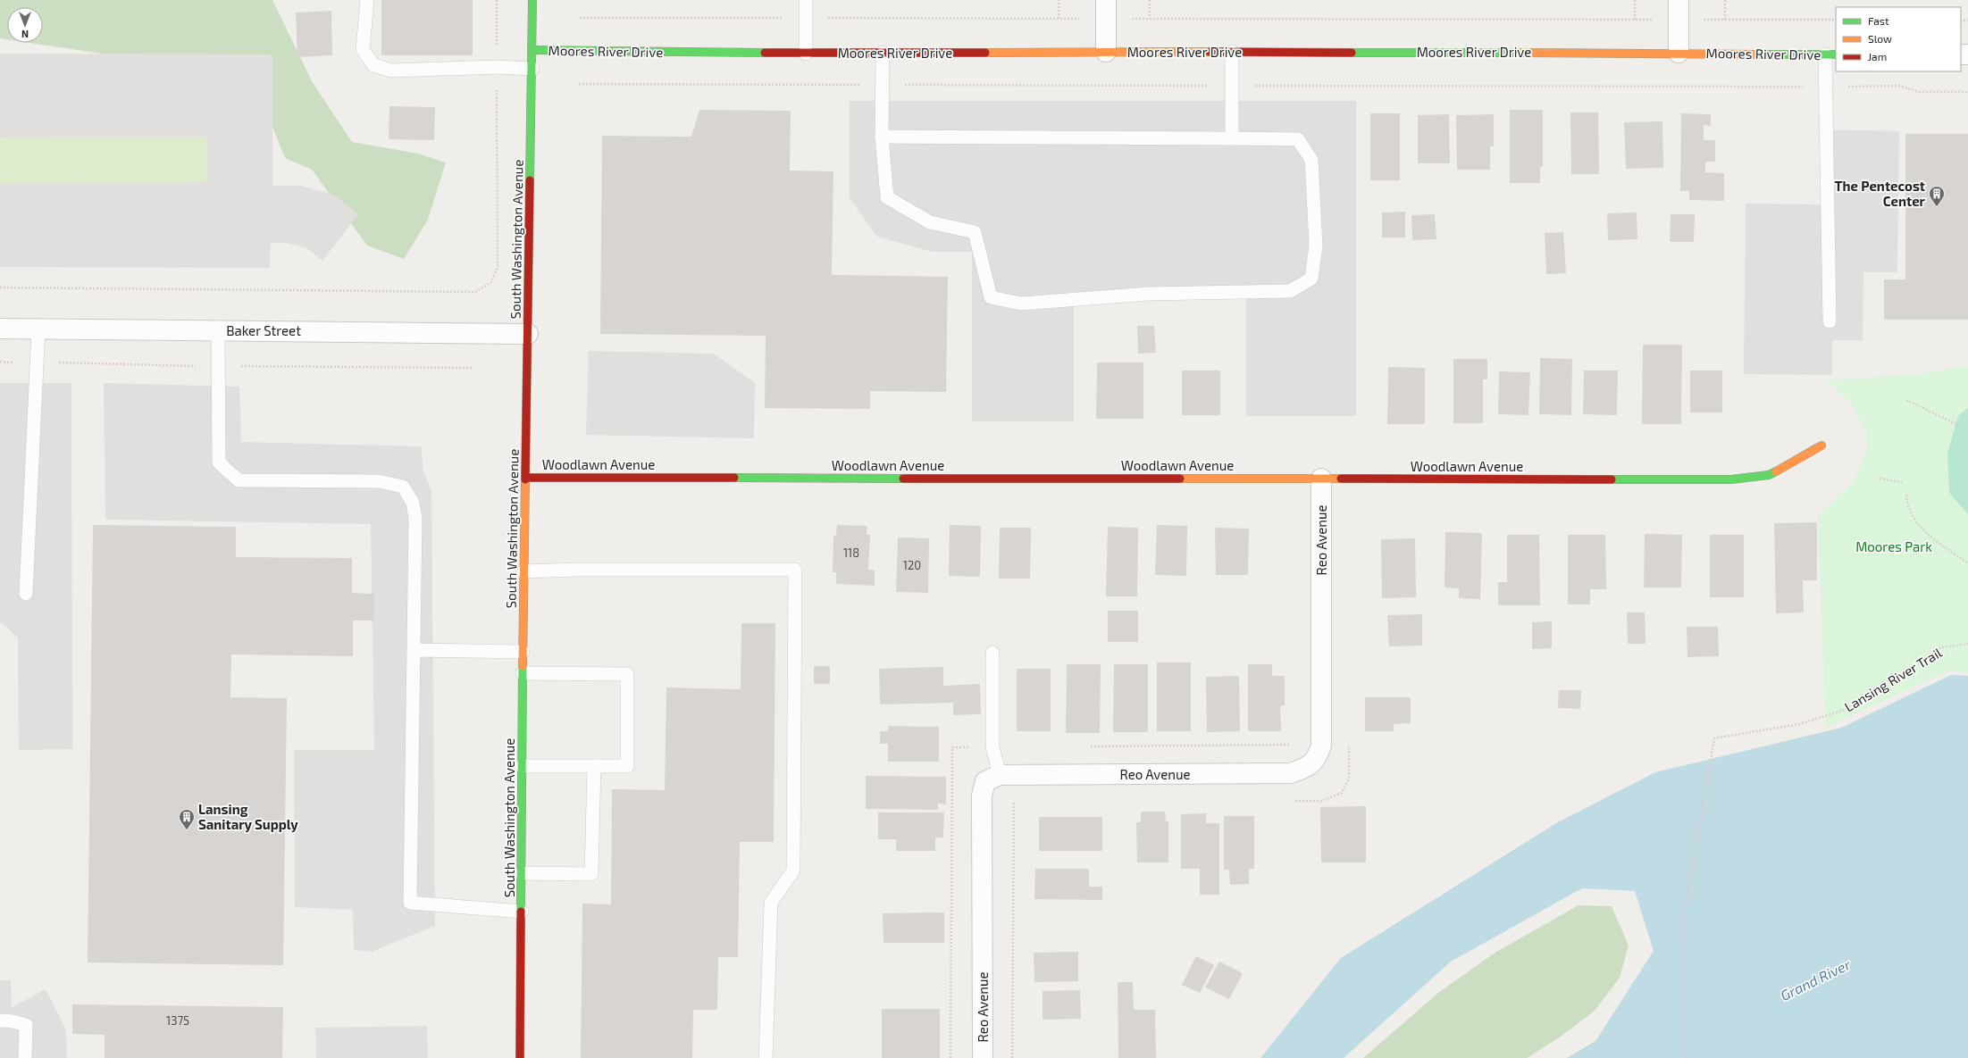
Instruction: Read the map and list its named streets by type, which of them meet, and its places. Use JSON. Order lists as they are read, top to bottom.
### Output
{
  "streets": {
    "street": [
      "Moores River Drive",
      "South Washington Avenue",
      "Baker Street",
      "Woodlawn Avenue",
      "Reo Avenue"
    ],
    "path": ["Lansing River Trail"]
  },
  "crossings": [
    ["Moores River Drive", "South Washington Avenue"],
    ["South Washington Avenue", "Baker Street"],
    ["South Washington Avenue", "Woodlawn Avenue"],
    ["Woodlawn Avenue", "Reo Avenue"]
  ],
  "water": ["Grand River"],
  "parks": ["Moores Park"],
  "places": {
    "building": ["The Pentecost Center", "Lansing Sanitary Supply"]
  },
  "house_numbers": ["118", "120", "1375"],
  "legend": ["Fast", "Slow", "Jam"],
  "north": "bottom"
}
